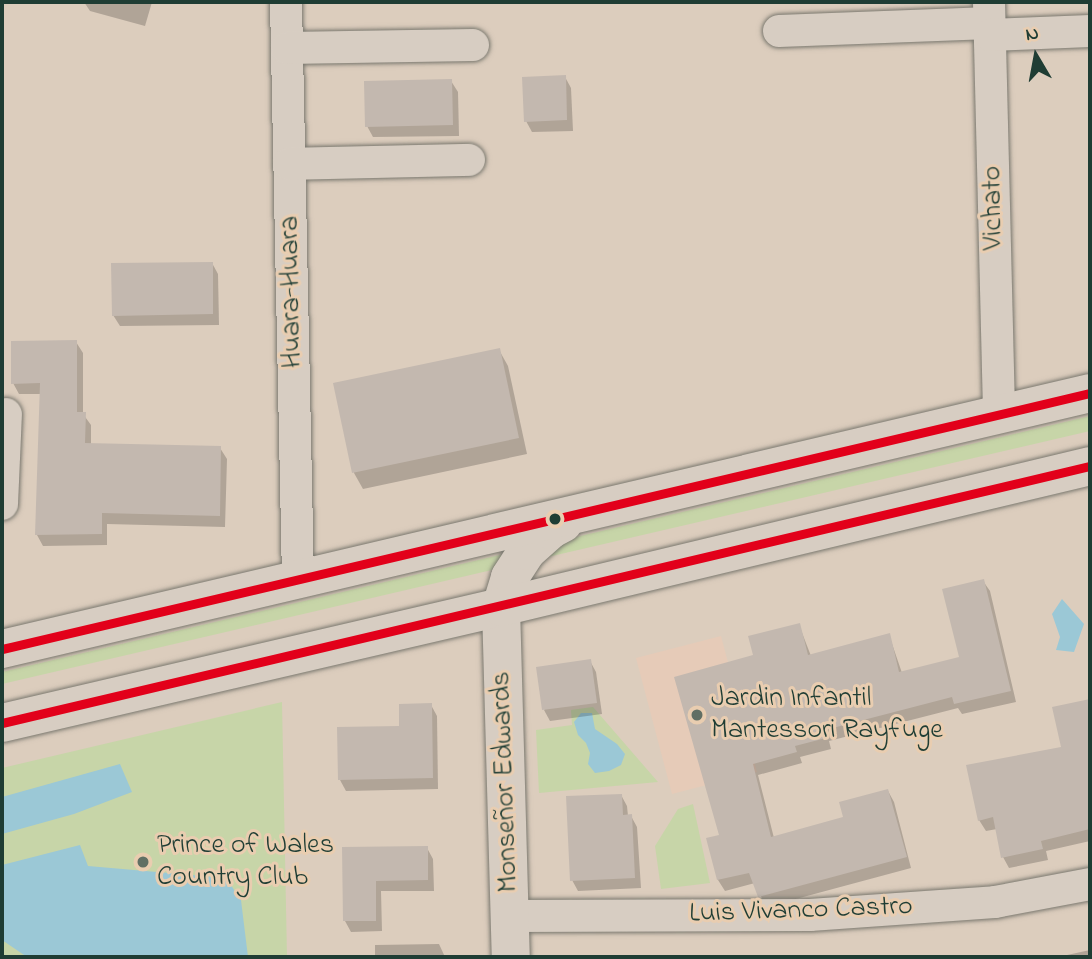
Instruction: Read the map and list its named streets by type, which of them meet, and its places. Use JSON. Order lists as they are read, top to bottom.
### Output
{
  "streets": {
    "main road": ["Monseñor Edwards"],
    "street": ["Vichato", "Huara-Huara", "Luis Vivanco Castro"]
  },
  "crossings": [
    ["Monseñor Edwards", "Luis Vivanco Castro"]
  ],
  "places": ["Jardin Infantil Mantessori Rayfuge", "Prince of Wales Country Club"],
  "north": "top"
}
